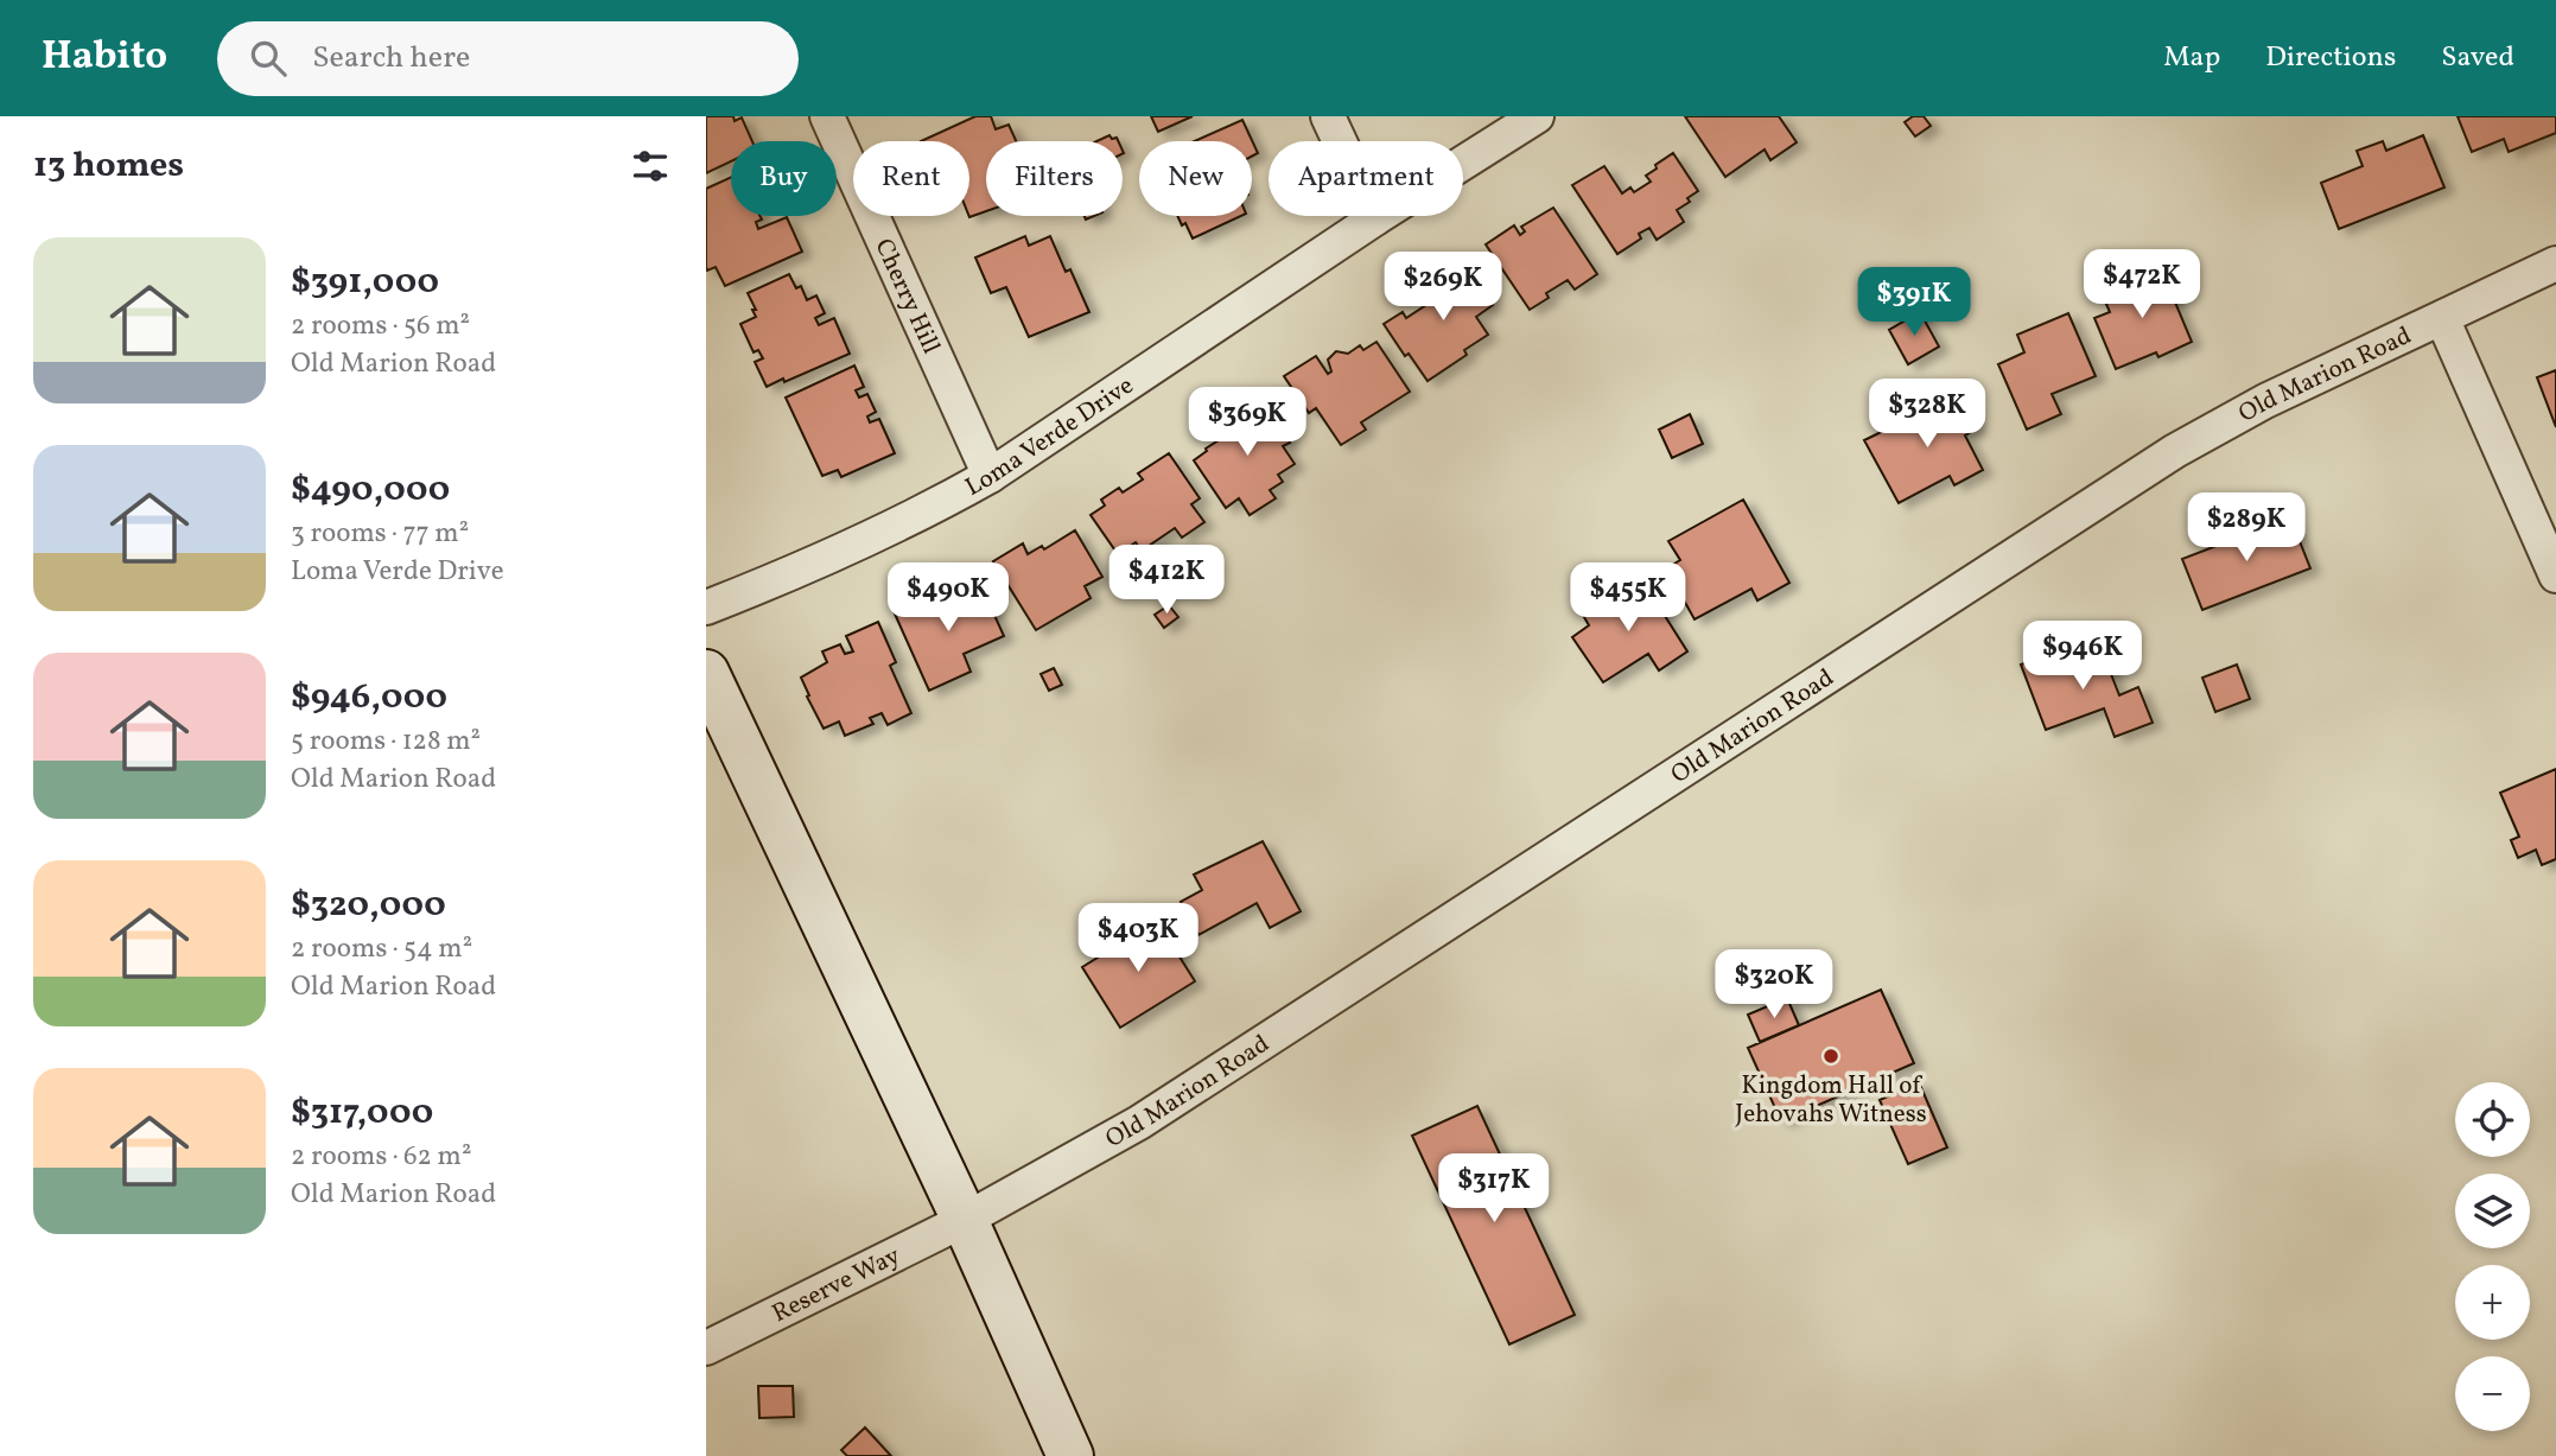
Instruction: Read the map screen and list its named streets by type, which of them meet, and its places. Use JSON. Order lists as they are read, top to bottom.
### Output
{
  "streets": {
    "street": [
      "Cherry Hill",
      "Old Marion Road",
      "Loma Verde Drive",
      "Reserve Way"
    ]
  },
  "crossings": [
    ["Cherry Hill", "Loma Verde Drive"],
    ["Old Marion Road", "Reserve Way"]
  ],
  "places": ["Kingdom Hall of Jehovahs Witness"],
  "page": {
    "header": "Habito",
    "search": "Search here",
    "nav": ["Map", "Directions", "Saved"],
    "heading": "13 homes",
    "chip": [
      "Buy",
      "Rent",
      "Filters",
      "New",
      "Apartment"
    ],
    "list": [
      {
        "name": "$391,000",
        "note": "2 rooms · 56 m² · Old Marion Road"
      },
      {
        "name": "$490,000",
        "note": "3 rooms · 77 m² · Loma Verde Drive"
      },
      {
        "name": "$946,000",
        "note": "5 rooms · 128 m² · Old Marion Road"
      },
      {
        "name": "$320,000",
        "note": "2 rooms · 54 m² · Old Marion Road"
      },
      {
        "name": "$317,000",
        "note": "2 rooms · 62 m² · Old Marion Road"
      }
    ],
    "price": [
      "$472K",
      "$269K",
      "$391K",
      "$328K",
      "$369K",
      "$289K",
      "$412K",
      "$490K",
      "$455K",
      "$946K",
      "$403K",
      "$320K",
      "$317K"
    ],
    "map_buttons": ["+", "−"]
  }
}
